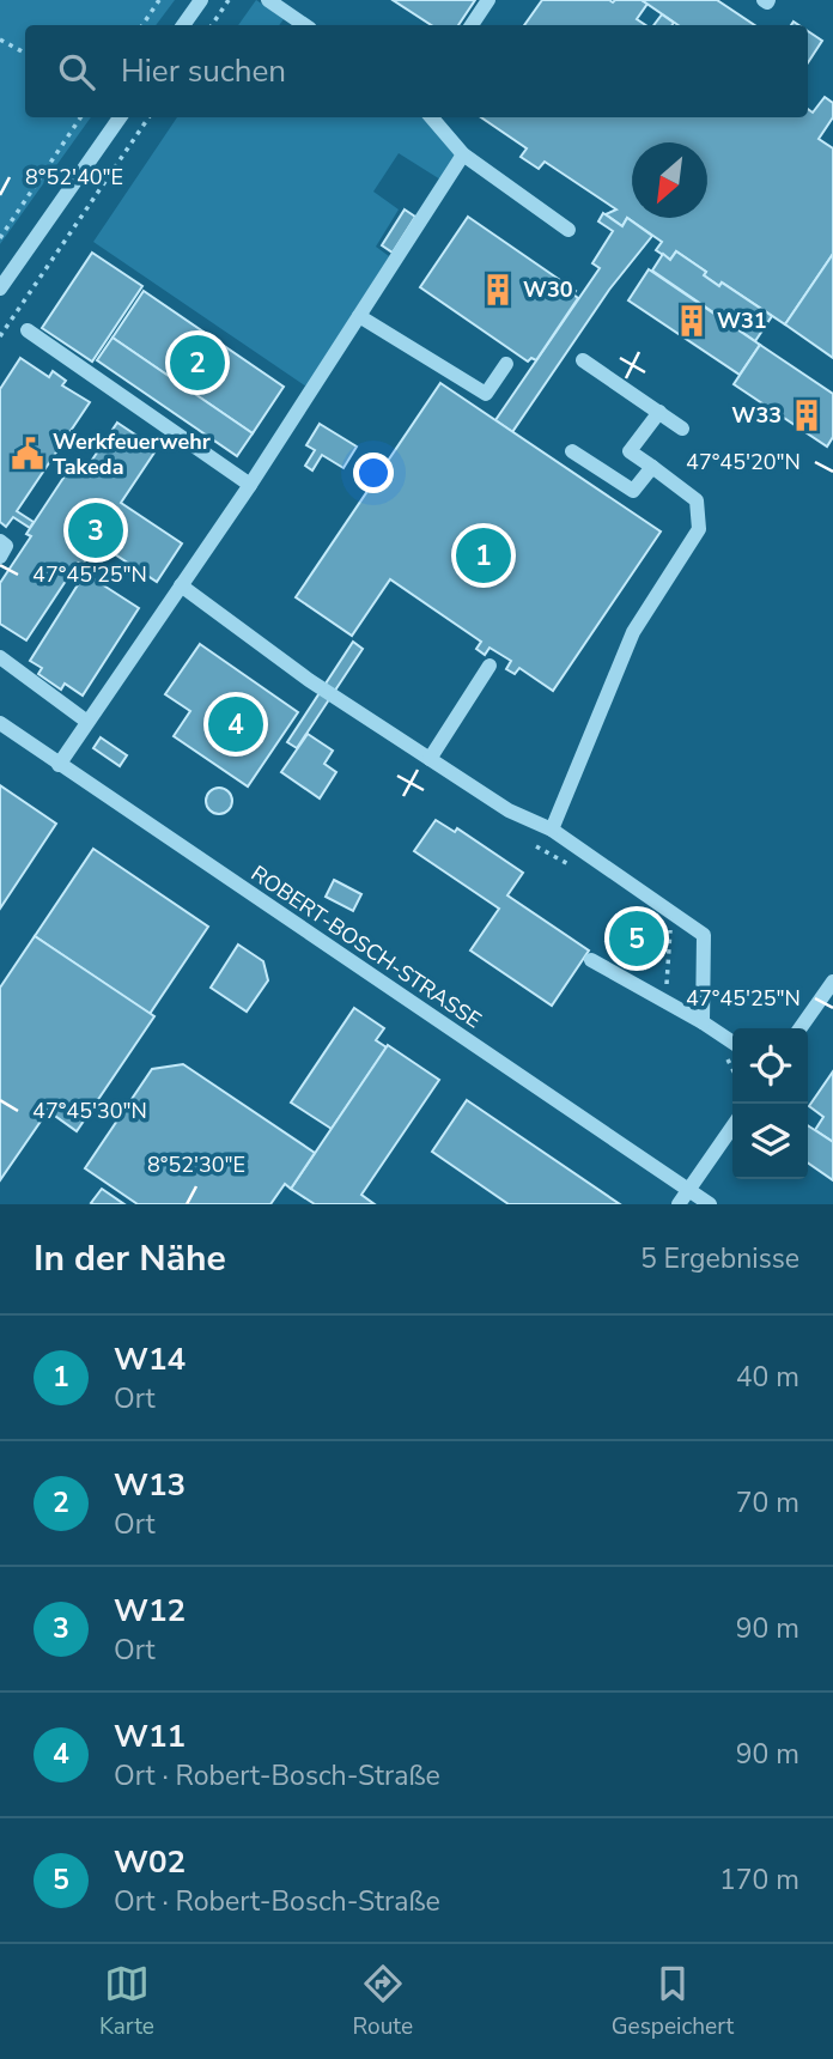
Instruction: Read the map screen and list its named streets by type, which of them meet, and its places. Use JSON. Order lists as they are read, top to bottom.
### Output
{
  "streets": {
    "street": ["ROBERT-BOSCH-STRASSE"]
  },
  "places": {
    "building": ["W30", "W31", "W33"],
    "public building": ["Werkfeuerwehr Takeda"]
  },
  "north": "bottom left",
  "page": {
    "search": "Hier suchen",
    "pins": [
      "2",
      "3",
      "1",
      "4",
      "5"
    ],
    "heading": ["In der Nähe", "5 Ergebnisse"],
    "list": [
      {
        "mark": "1",
        "name": "W14",
        "note": "Ort",
        "value": "40 m"
      },
      {
        "mark": "2",
        "name": "W13",
        "note": "Ort",
        "value": "70 m"
      },
      {
        "mark": "3",
        "name": "W12",
        "note": "Ort",
        "value": "90 m"
      },
      {
        "mark": "4",
        "name": "W11",
        "note": "Ort · Robert-Bosch-Straße",
        "value": "90 m"
      },
      {
        "mark": "5",
        "name": "W02",
        "note": "Ort · Robert-Bosch-Straße",
        "value": "170 m"
      }
    ],
    "nav": ["Karte", "Route", "Gespeichert"]
  },
  "coordinates": [
    "8°52'40\"E",
    "47°45'20\"N",
    "47°45'25\"N",
    "47°45'30\"N",
    "8°52'30\"E"
  ]
}
